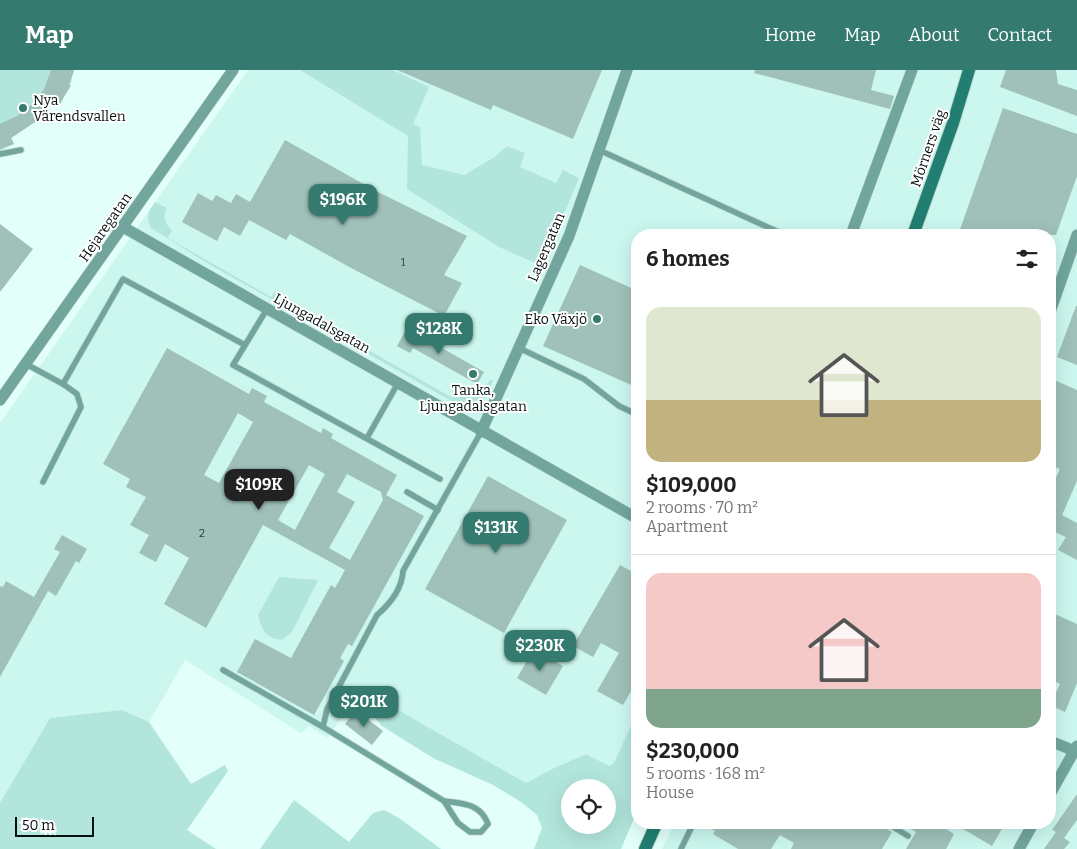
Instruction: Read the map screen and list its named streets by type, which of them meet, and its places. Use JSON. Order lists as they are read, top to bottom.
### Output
{
  "streets": {
    "main road": ["Mörners väg"],
    "street": ["Hejaregatan", "Lagergatan", "Ljungadalsgatan"]
  },
  "crossings": [
    ["Hejaregatan", "Ljungadalsgatan"],
    ["Lagergatan", "Ljungadalsgatan"]
  ],
  "places": ["Nya Värendsvallen", "Eko Växjö", "Tanka, Ljungadalsgatan"],
  "house_numbers": ["1", "2"],
  "scale_bar": "50 m",
  "page": {
    "header": "Map",
    "nav": [
      "Home",
      "Map",
      "About",
      "Contact"
    ],
    "price": [
      "$196K",
      "$128K",
      "$109K",
      "$131K",
      "$230K",
      "$201K"
    ],
    "heading": "6 homes",
    "list": [
      {
        "name": "$109,000",
        "note": "2 rooms · 70 m² · Apartment"
      },
      {
        "name": "$230,000",
        "note": "5 rooms · 168 m² · House"
      }
    ],
    "scale": "50 m"
  }
}
